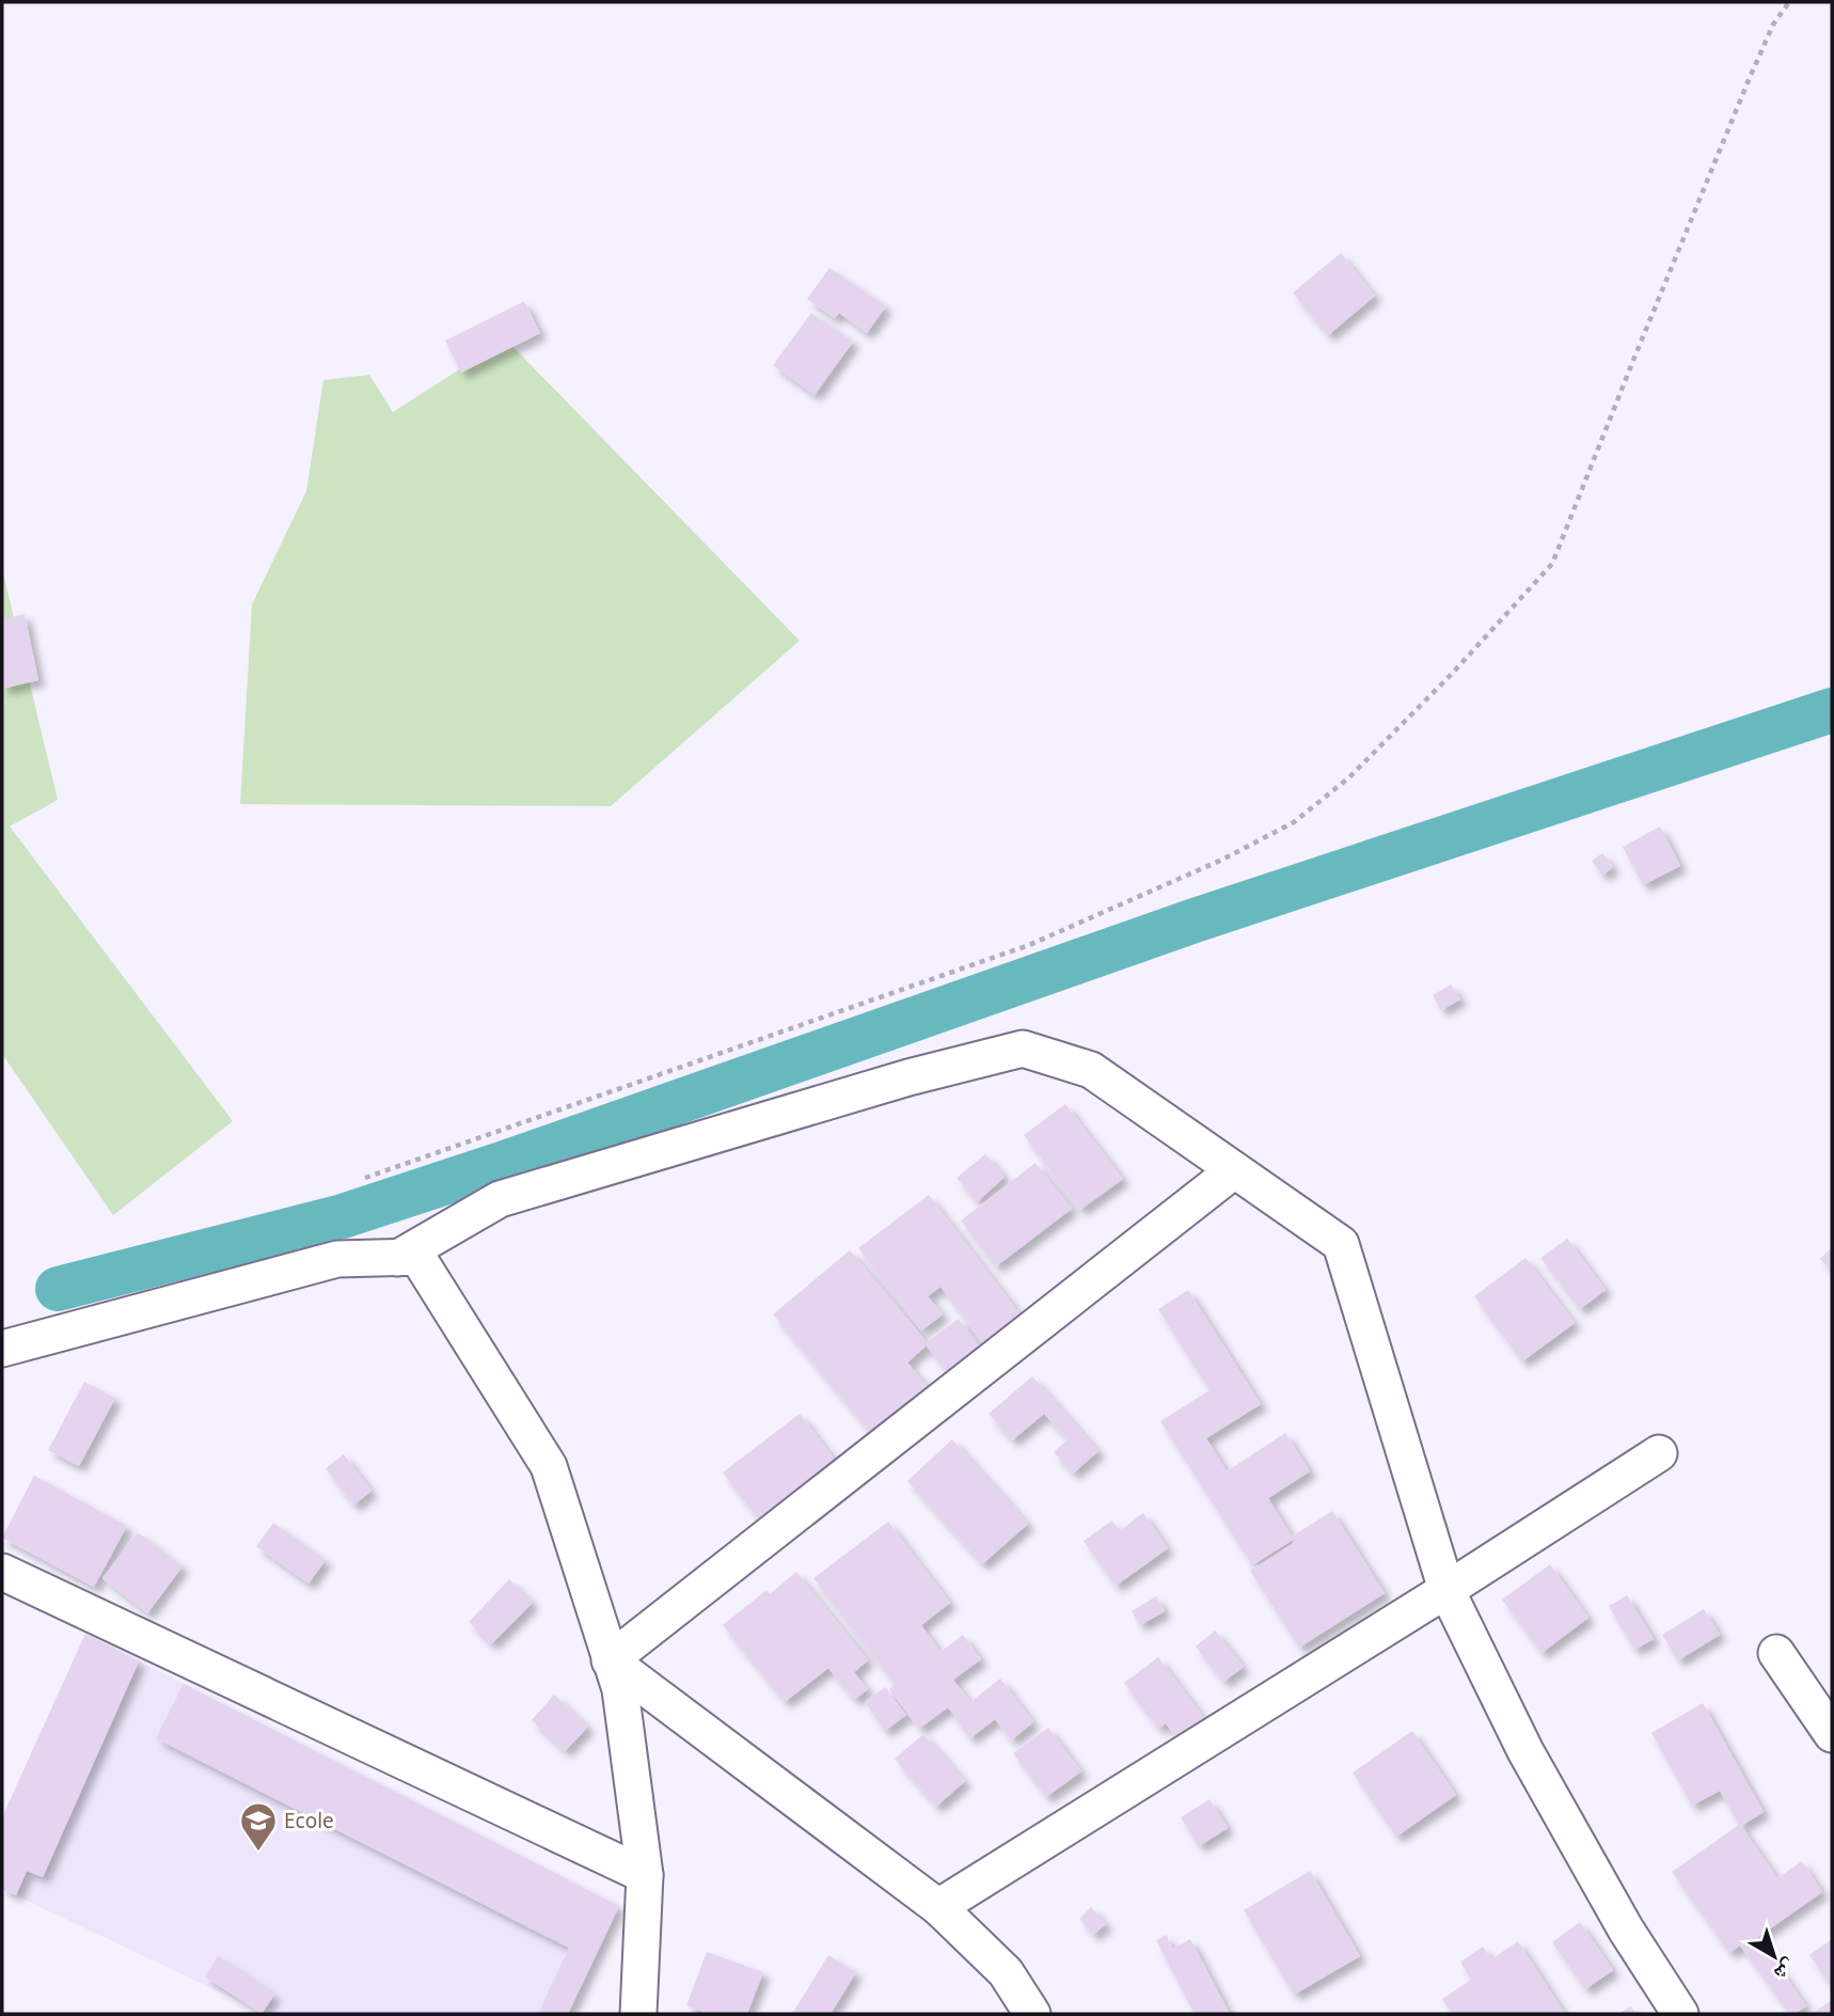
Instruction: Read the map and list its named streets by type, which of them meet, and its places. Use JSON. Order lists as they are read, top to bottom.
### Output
{
  "places": {
    "school or university": ["Ecole"]
  },
  "north": "bottom right"
}
